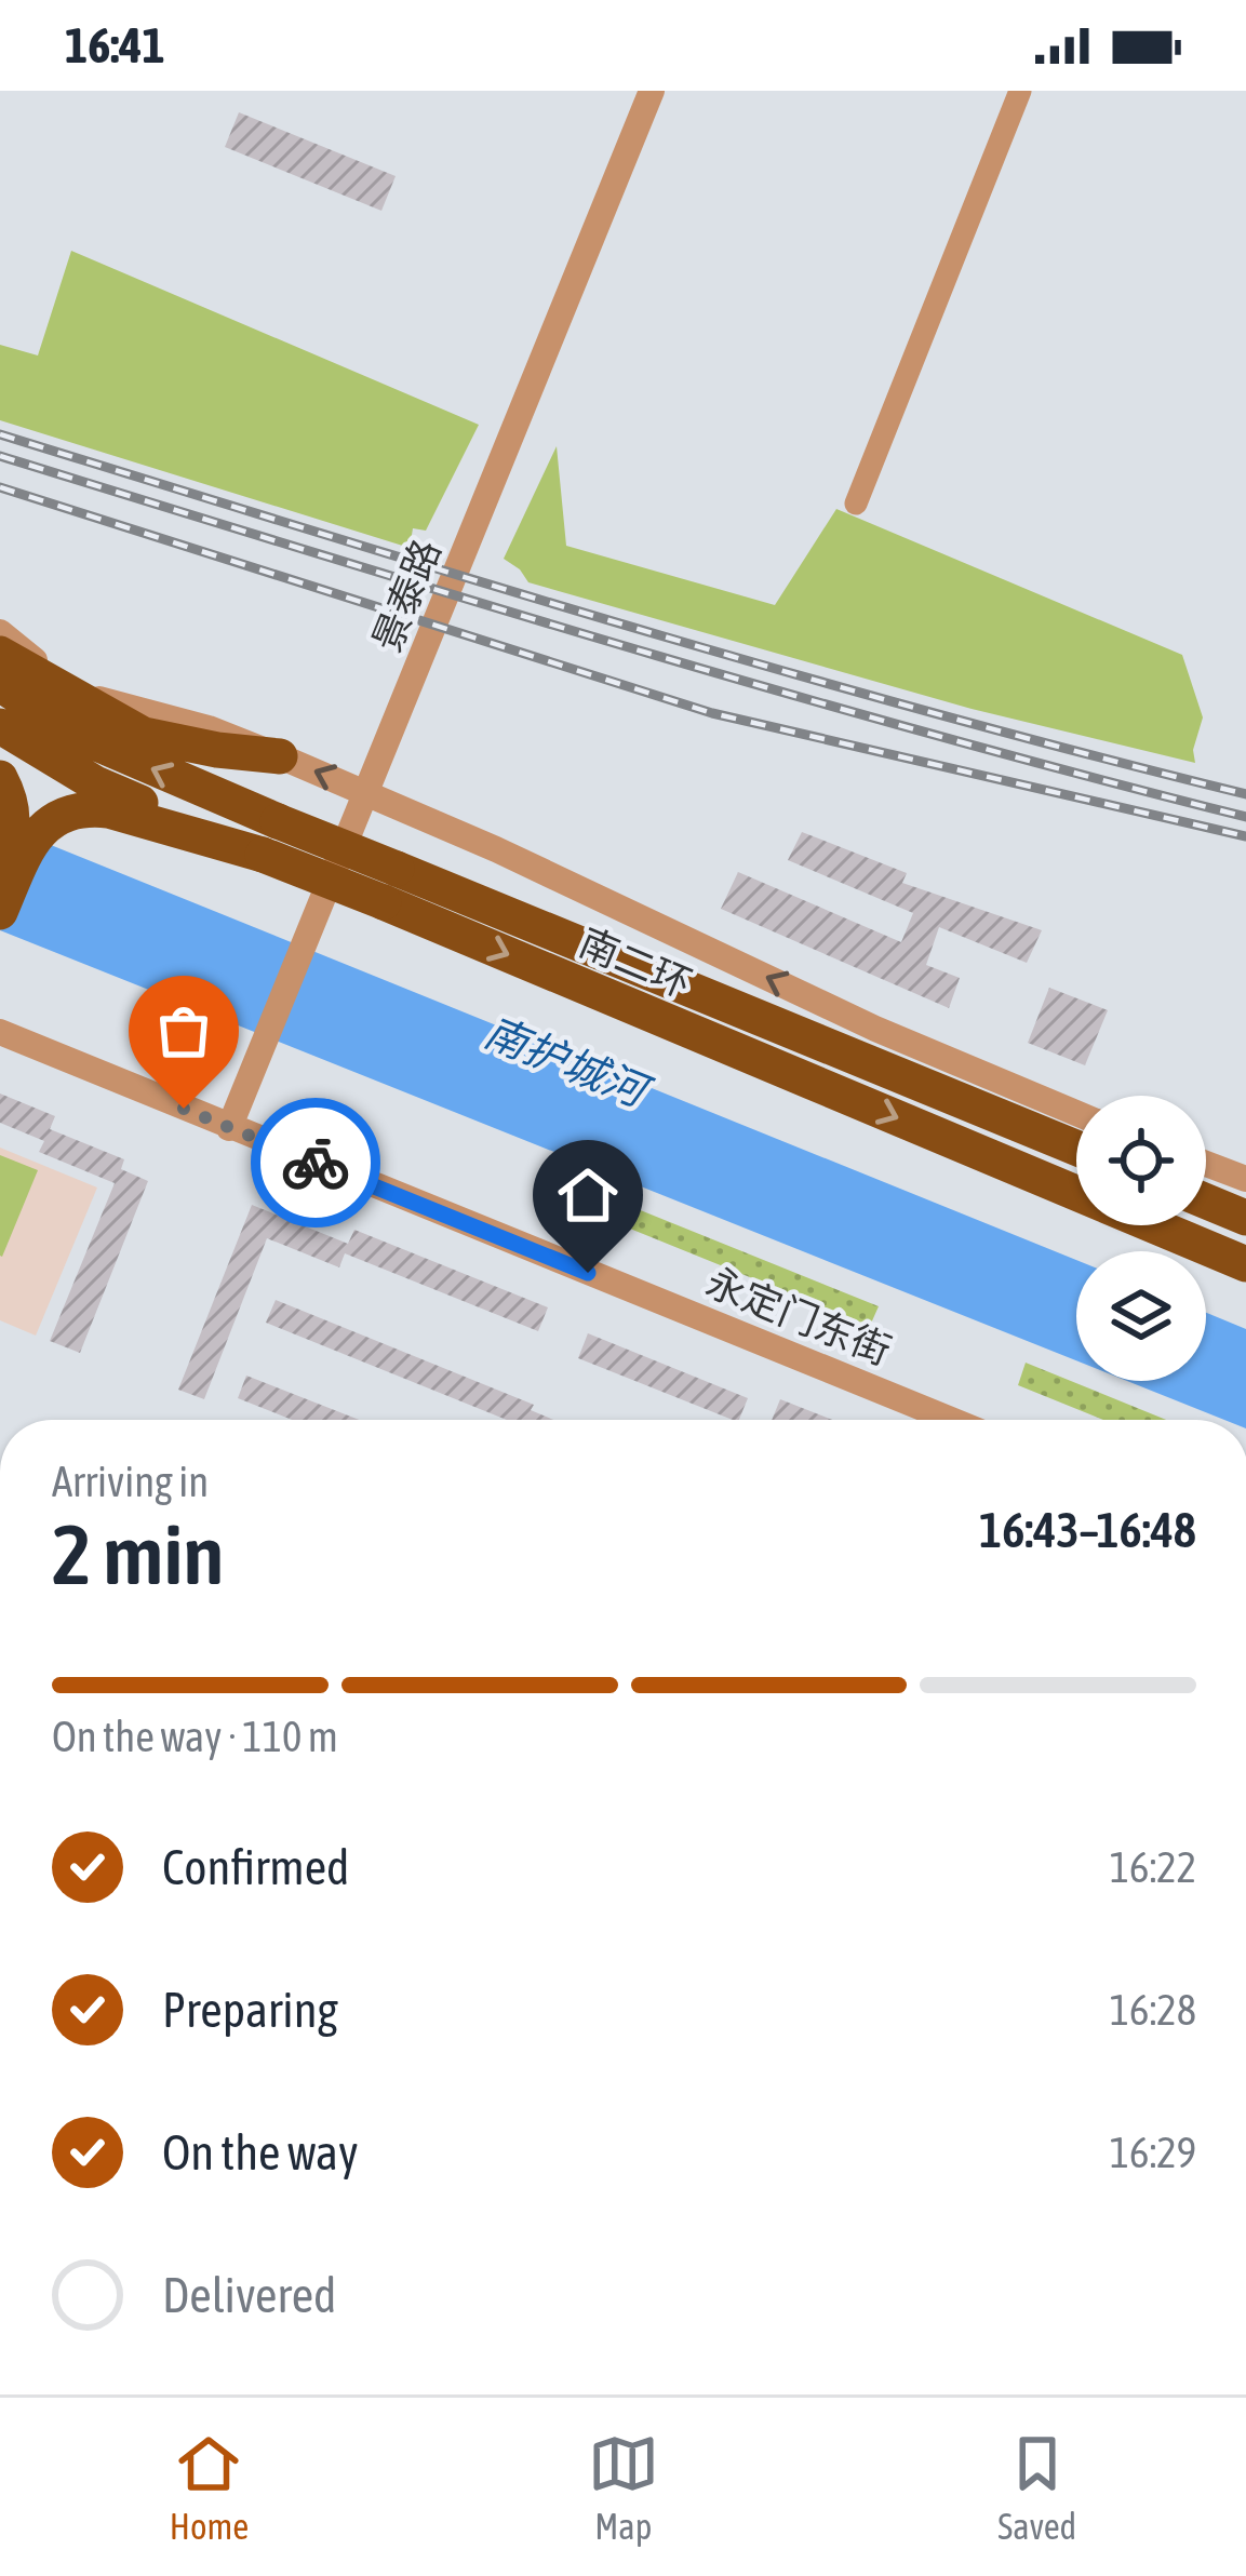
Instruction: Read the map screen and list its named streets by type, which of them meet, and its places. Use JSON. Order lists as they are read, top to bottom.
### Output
{
  "streets": {
    "highway": ["南二环"],
    "street": ["景泰路", "永定门东街"]
  },
  "crossings": [
    ["景泰路", "永定门东街"]
  ],
  "water": ["南护城河"],
  "page": {
    "status": "16:41",
    "heading": ["2 min", "Arriving in", "16:43–16:48"],
    "bar": "On the way · 110 m",
    "list": [
      ["Confirmed", "16:22"],
      ["Preparing", "16:28"],
      ["On the way", "16:29"],
      "Delivered"
    ],
    "tabs": ["Home", "Map", "Saved"]
  }
}
